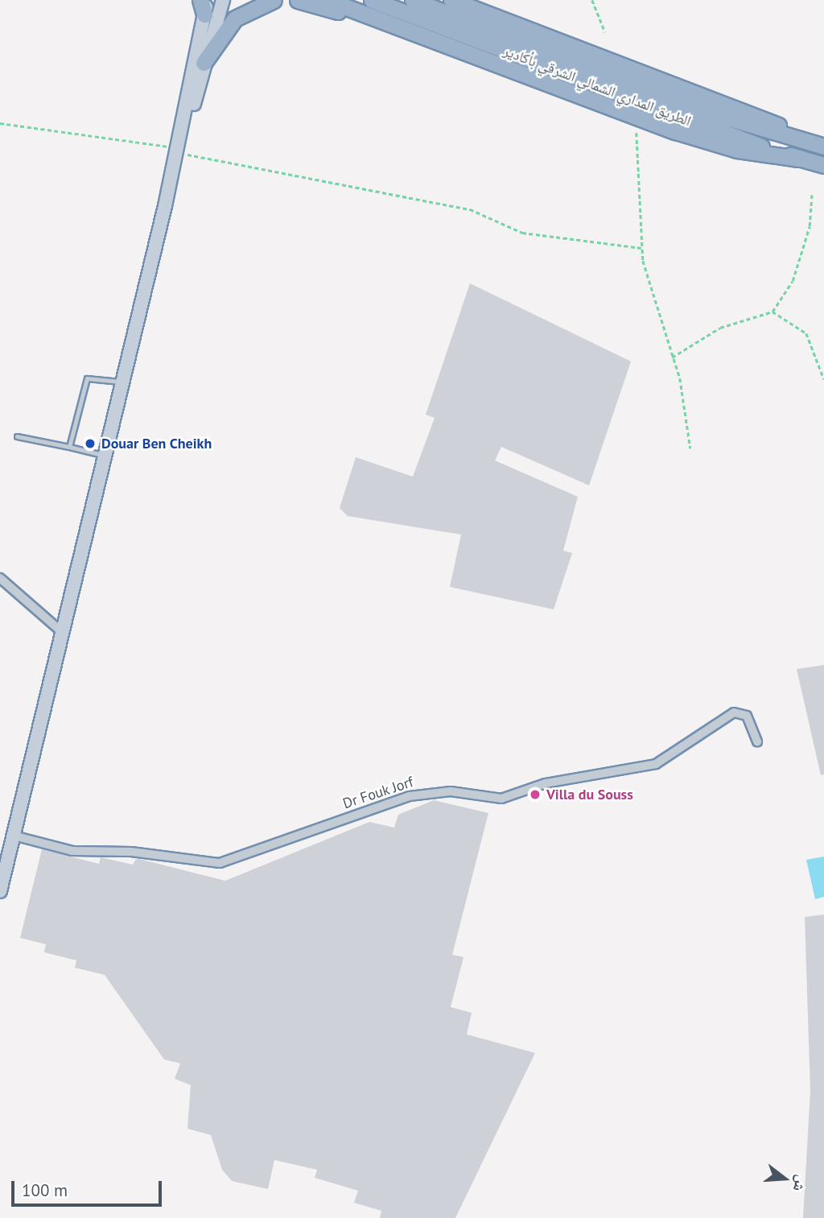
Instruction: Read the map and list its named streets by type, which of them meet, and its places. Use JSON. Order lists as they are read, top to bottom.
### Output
{
  "streets": {
    "highway": ["الطريق المداري الشمالي الشرقي بأكادير"],
    "street": ["Dr Fouk Jorf"]
  },
  "places": ["Douar Ben Cheikh", "Villa du Souss"],
  "scale_bar": "100 m",
  "north": "right"
}
